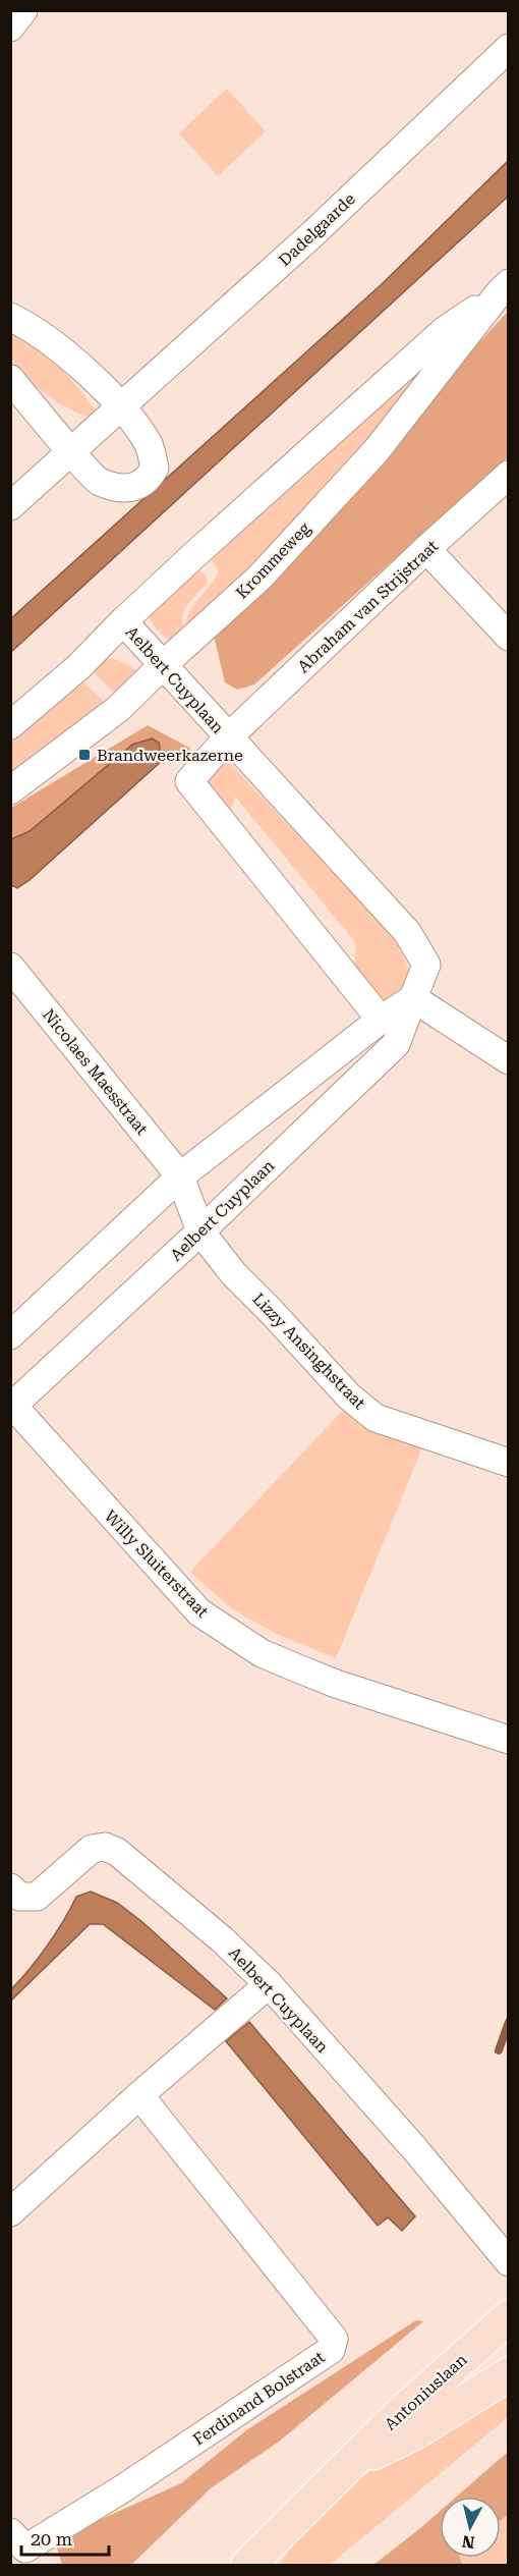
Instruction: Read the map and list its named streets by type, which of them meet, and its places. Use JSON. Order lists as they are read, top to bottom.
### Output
{
  "streets": {
    "main road": ["Antoniuslaan"],
    "street": [
      "Dadelgaarde",
      "Krommeweg",
      "Abraham van Strijstraat",
      "Aelbert Cuyplaan",
      "Nicolaes Maesstraat",
      "Lizzy Ansinghstraat",
      "Willy Sluiterstraat",
      "Ferdinand Bolstraat"
    ]
  },
  "crossings": [
    ["Krommeweg", "Aelbert Cuyplaan"],
    ["Abraham van Strijstraat", "Aelbert Cuyplaan"],
    ["Aelbert Cuyplaan", "Nicolaes Maesstraat"],
    ["Aelbert Cuyplaan", "Lizzy Ansinghstraat"],
    ["Aelbert Cuyplaan", "Willy Sluiterstraat"],
    ["Nicolaes Maesstraat", "Lizzy Ansinghstraat"]
  ],
  "places": {
    "transit": ["Brandweerkazerne"]
  },
  "scale_bar": "20 m",
  "north": "bottom"
}
